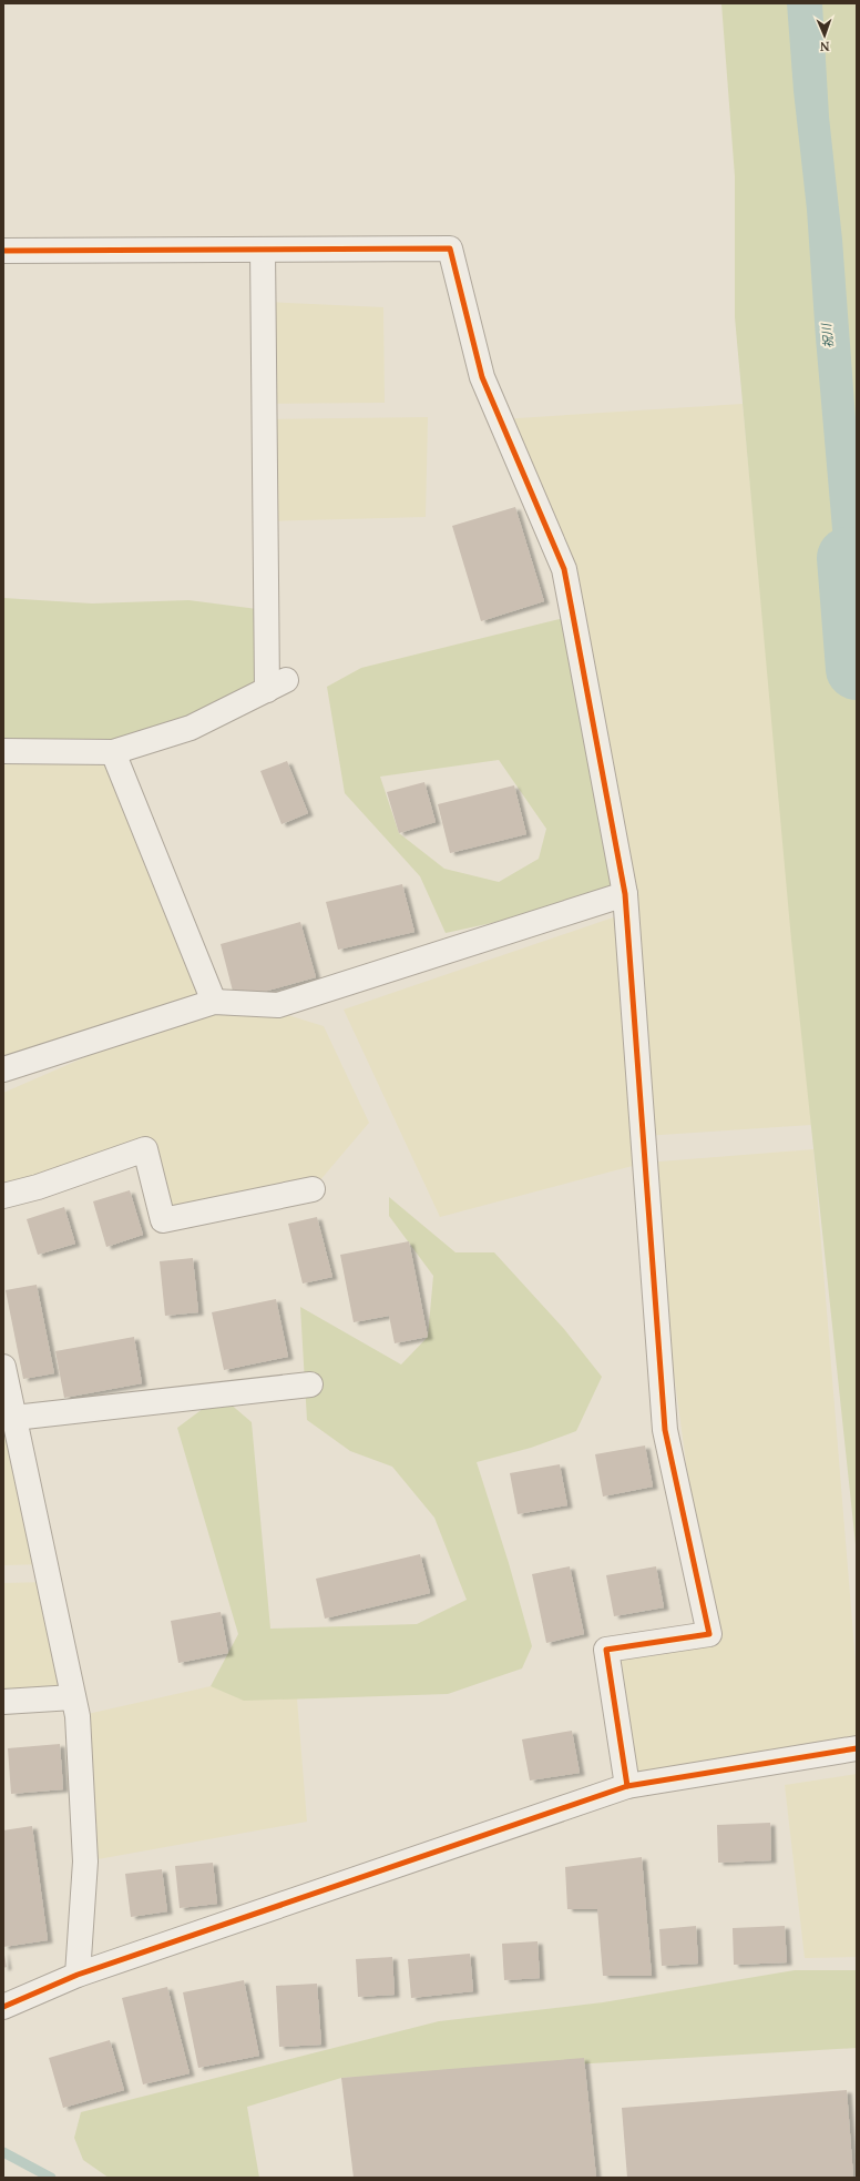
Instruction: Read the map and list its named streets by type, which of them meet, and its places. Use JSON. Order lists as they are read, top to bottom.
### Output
{
  "water": ["祝川"],
  "north": "bottom"
}
